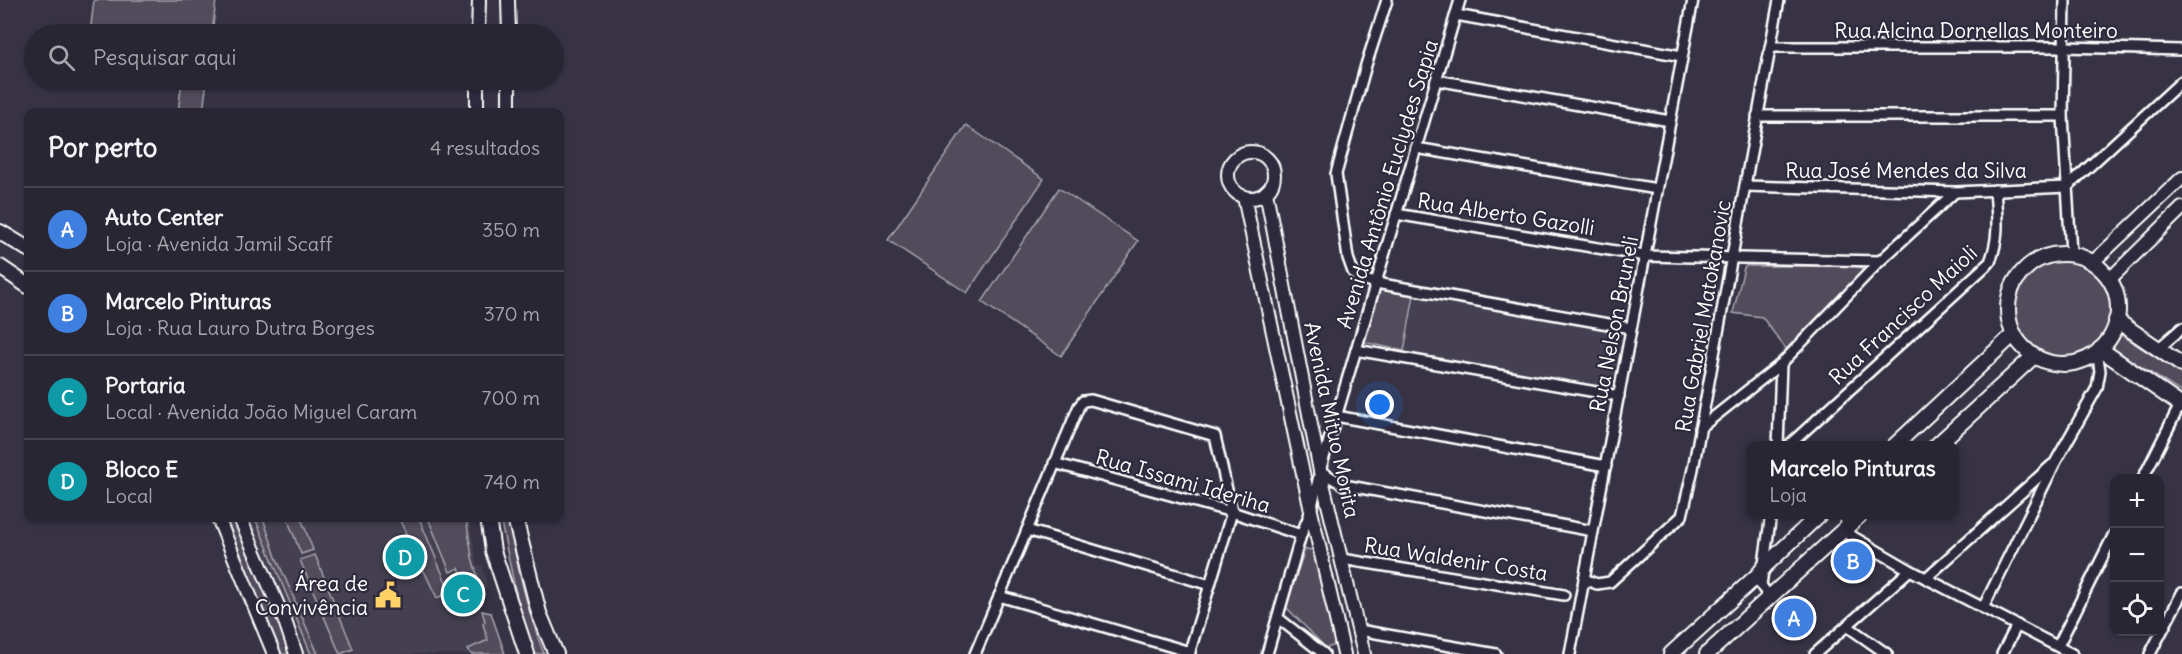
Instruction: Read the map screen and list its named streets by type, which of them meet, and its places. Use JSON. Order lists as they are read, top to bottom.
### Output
{
  "streets": {
    "street": [
      "Rua Alcina Dornellas Monteiro",
      "Rua José Mendes da Silva",
      "Avenida Antônio Euclydes Sapia",
      "Rua Alberto Gazolli",
      "Rua Francisco Maioli",
      "Rua Gabriel Matokanovic",
      "Rua Nelson Bruneli",
      "Avenida Mituo Morita",
      "Rua Issami Ideriha",
      "Rua Waldenir Costa"
    ]
  },
  "crossings": [
    ["Rua Alcina Dornellas Monteiro", "Rua Gabriel Matokanovic"],
    ["Rua José Mendes da Silva", "Rua Francisco Maioli"],
    ["Rua José Mendes da Silva", "Rua Gabriel Matokanovic"],
    ["Avenida Antônio Euclydes Sapia", "Rua Alberto Gazolli"],
    ["Avenida Antônio Euclydes Sapia", "Avenida Mituo Morita"],
    ["Avenida Antônio Euclydes Sapia", "Rua Issami Ideriha"],
    ["Rua Alberto Gazolli", "Rua Gabriel Matokanovic"],
    ["Rua Alberto Gazolli", "Rua Nelson Bruneli"],
    ["Rua Gabriel Matokanovic", "Rua Nelson Bruneli"],
    ["Avenida Mituo Morita", "Rua Waldenir Costa"]
  ],
  "places": {
    "public building": ["Área de Convivência"]
  },
  "page": {
    "search": "Pesquisar aqui",
    "heading": ["Por perto", "4 resultados"],
    "list": [
      {
        "mark": "A",
        "name": "Auto Center",
        "note": "Loja · Avenida Jamil Scaff",
        "value": "350 m"
      },
      {
        "mark": "B",
        "name": "Marcelo Pinturas",
        "note": "Loja · Rua Lauro Dutra Borges",
        "value": "370 m"
      },
      {
        "mark": "C",
        "name": "Portaria",
        "note": "Local · Avenida João Miguel Caram",
        "value": "700 m"
      },
      {
        "mark": "D",
        "name": "Bloco E",
        "note": "Local",
        "value": "740 m"
      }
    ],
    "popup": ["Marcelo Pinturas", "Loja"],
    "map_buttons": ["+", "−"],
    "pins": [
      "D",
      "B",
      "C",
      "A"
    ]
  }
}
